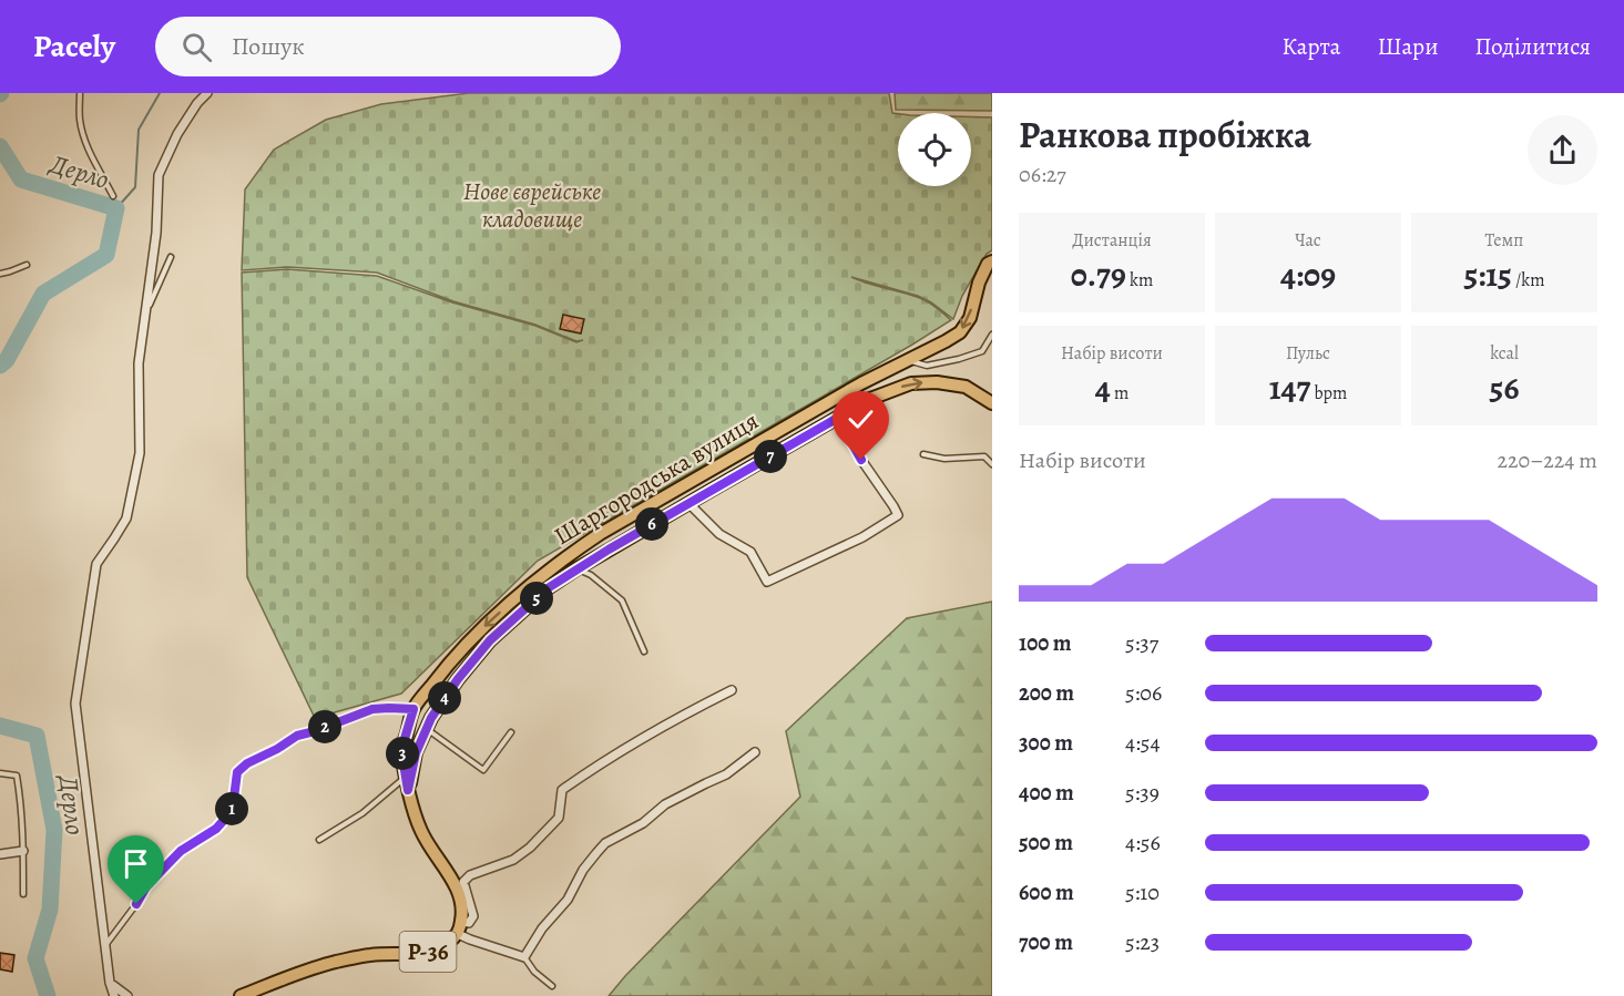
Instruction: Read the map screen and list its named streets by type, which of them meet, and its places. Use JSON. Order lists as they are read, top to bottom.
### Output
{
  "streets": {
    "main road": ["Шаргородська вулиця", "Р-36"]
  },
  "crossings": [
    ["Шаргородська вулиця", "Р-36"]
  ],
  "water": ["Дерло"],
  "parks": ["Нове єврейське кладовище"],
  "page": {
    "header": "Pacely",
    "search": "Пошук",
    "nav": ["Карта", "Шари", "Поділитися"],
    "heading": ["Ранкова пробіжка", "06:27"],
    "stats": [
      ["Дистанція", "0.79 km"],
      ["Час", "4:09"],
      ["Темп", "5:15 /km"],
      ["Набір висоти", "4 m"],
      ["Пульс", "147 bpm"],
      ["kcal", "56"]
    ],
    "chart": ["Набір висоти", "220–224 m"],
    "pins": [
      "7",
      "6",
      "5",
      "4",
      "2",
      "3",
      "1"
    ],
    "list": [
      {
        "name": "100 m",
        "note": "5:37"
      },
      {
        "name": "200 m",
        "note": "5:06"
      },
      {
        "name": "300 m",
        "note": "4:54"
      },
      {
        "name": "400 m",
        "note": "5:39"
      },
      {
        "name": "500 m",
        "note": "4:56"
      },
      {
        "name": "600 m",
        "note": "5:10"
      },
      {
        "name": "700 m",
        "note": "5:23"
      }
    ]
  }
}
